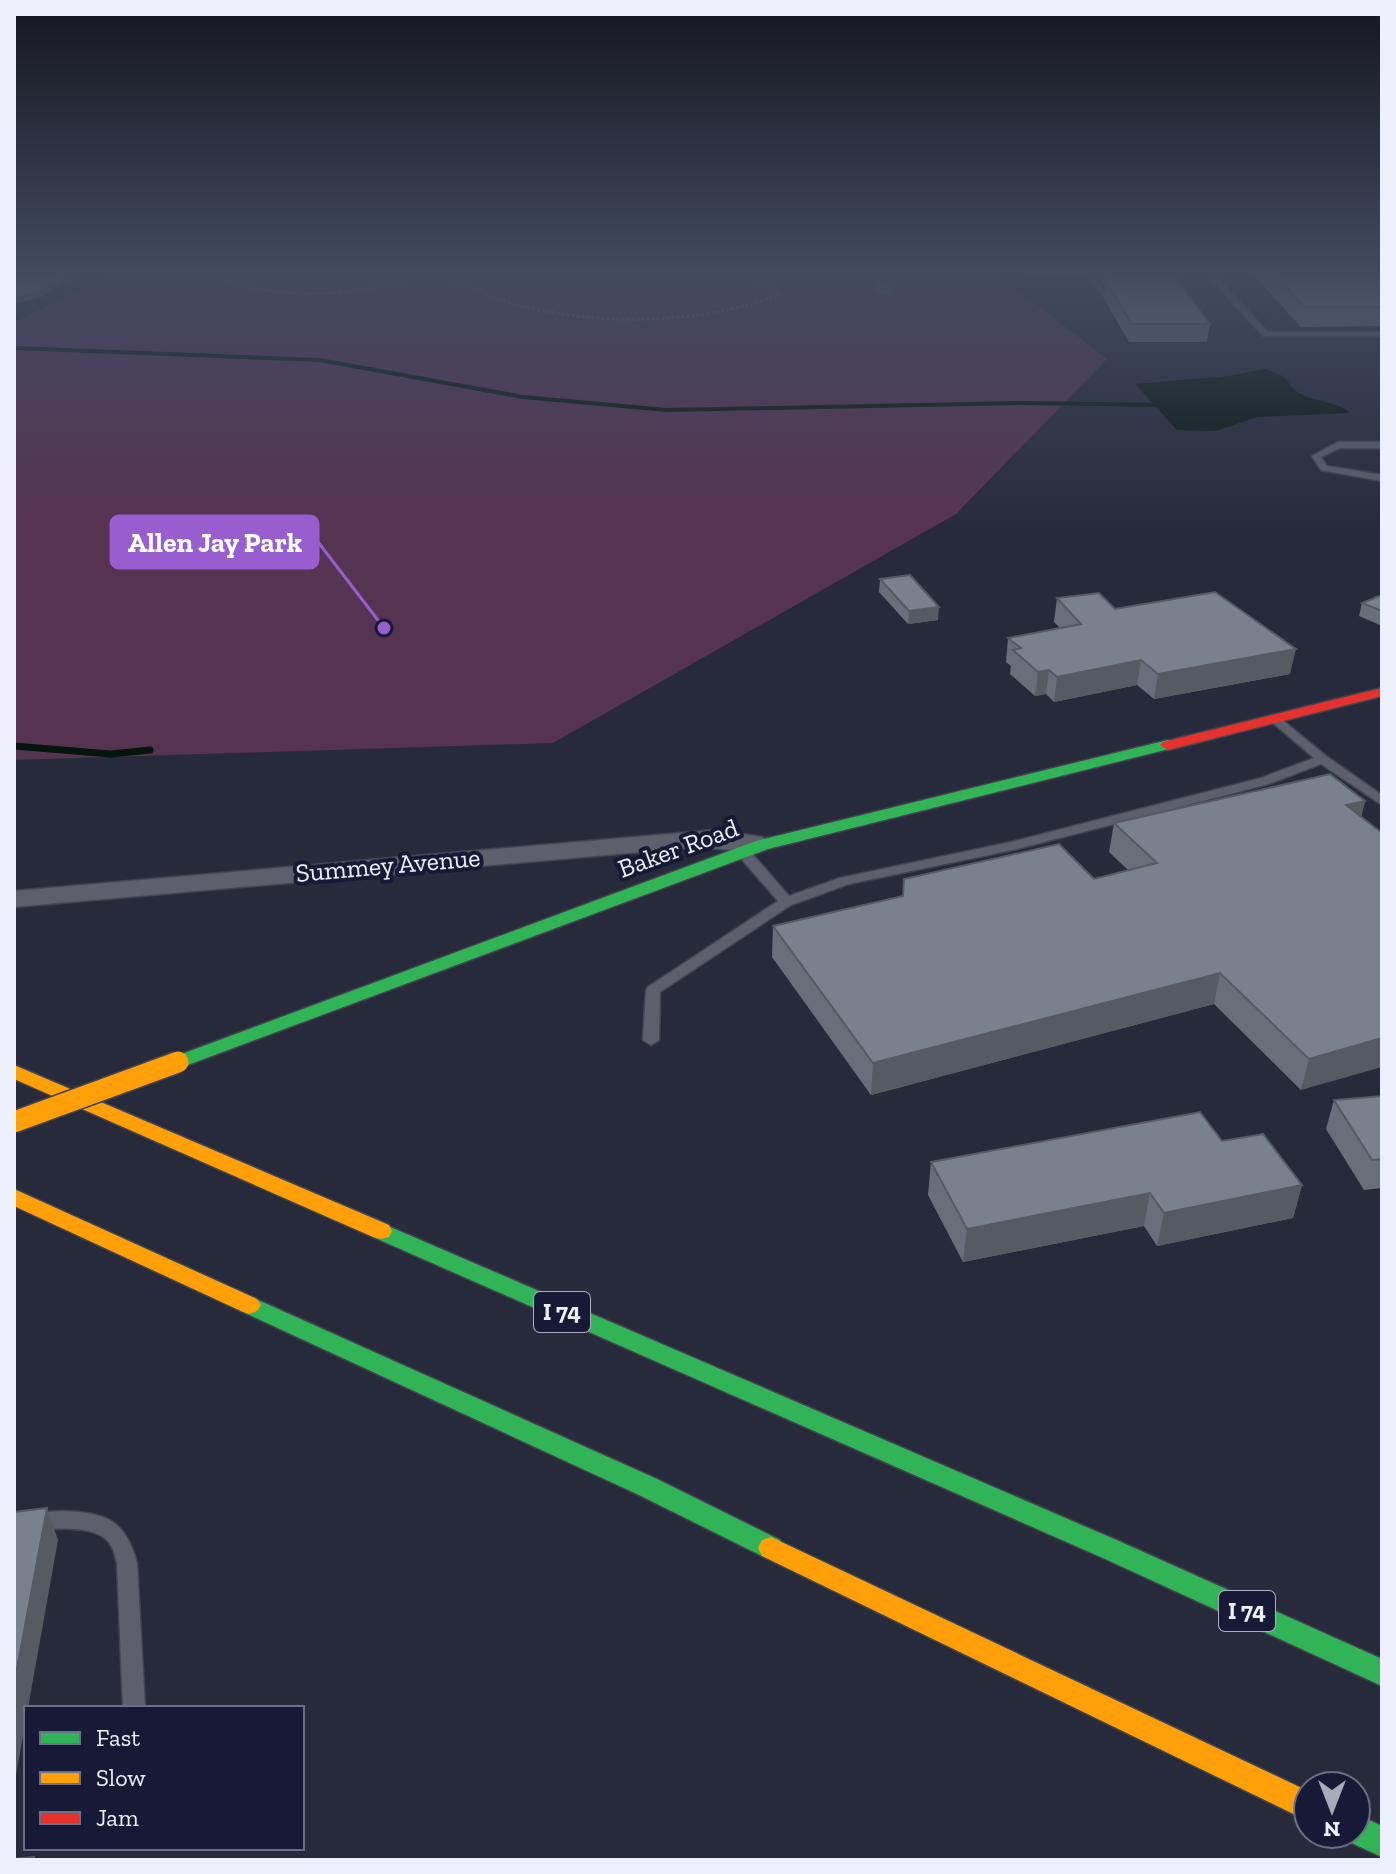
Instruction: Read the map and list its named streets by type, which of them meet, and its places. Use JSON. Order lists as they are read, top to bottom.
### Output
{
  "streets": {
    "main road": ["Baker Road", "I 74"],
    "street": ["Summey Avenue"]
  },
  "crossings": [
    ["Baker Road", "Summey Avenue"]
  ],
  "places": ["Allen Jay Park"],
  "legend": ["Fast", "Slow", "Jam"],
  "north": "bottom"
}
